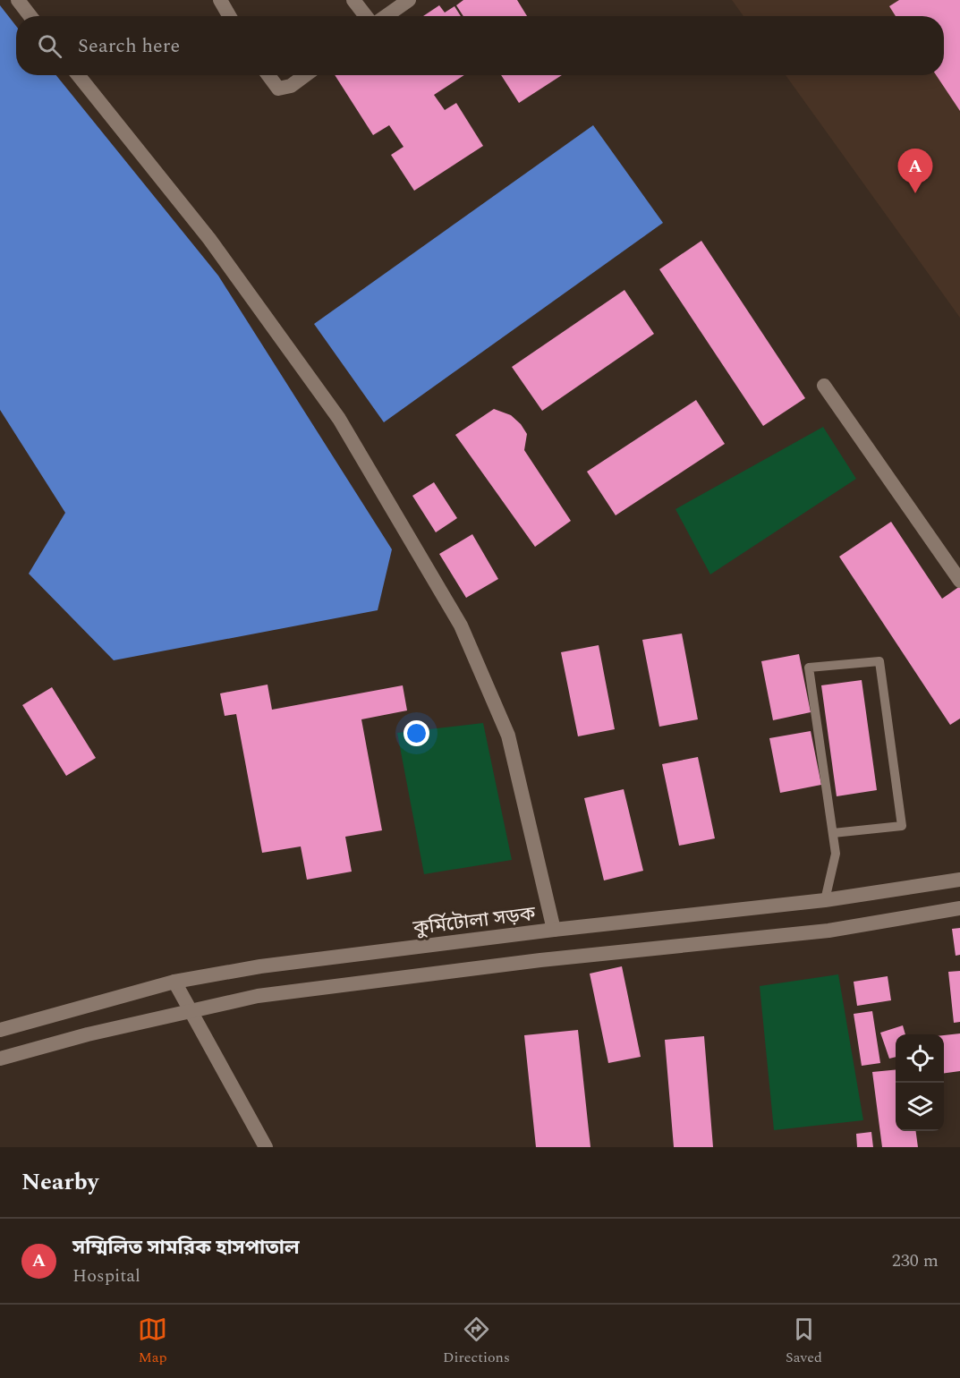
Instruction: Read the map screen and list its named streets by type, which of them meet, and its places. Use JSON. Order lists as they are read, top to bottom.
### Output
{
  "streets": {
    "main road": ["কুর্মিটোলা সড়ক"]
  },
  "page": {
    "search": "Search here",
    "pins": "A",
    "heading": "Nearby",
    "list": [
      {
        "mark": "A",
        "name": "সম্মিলিত সামরিক হাসপাতাল",
        "note": "Hospital",
        "value": "230 m"
      }
    ],
    "nav": ["Map", "Directions", "Saved"]
  }
}
